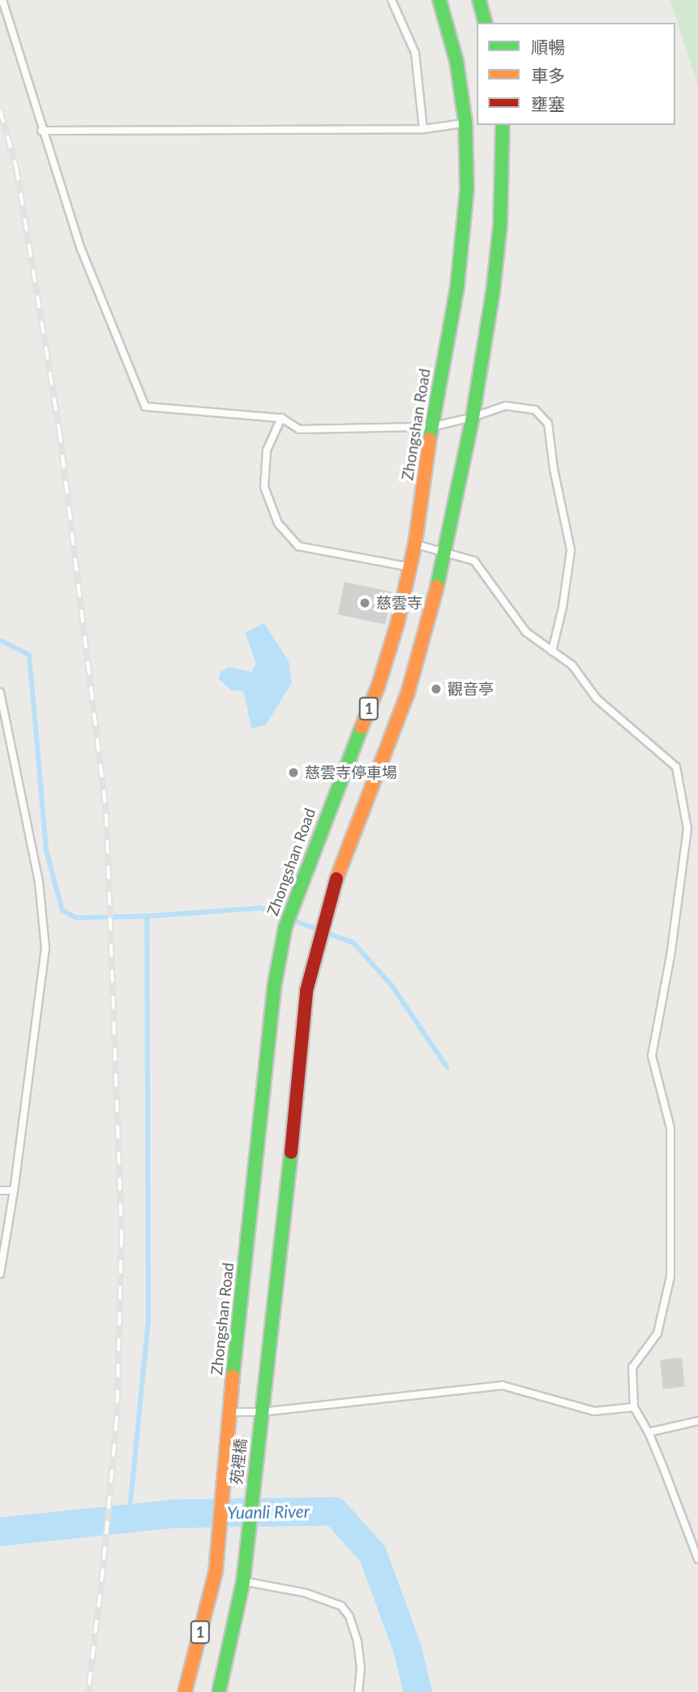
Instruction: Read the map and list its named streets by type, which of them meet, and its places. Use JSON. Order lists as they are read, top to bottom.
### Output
{
  "streets": {
    "main road": ["Zhongshan Road", "1", "苑裡橋"]
  },
  "crossings": [
    ["Zhongshan Road", "苑裡橋"],
    ["1", "苑裡橋"]
  ],
  "water": ["Yuanli River"],
  "places": ["慈雲寺", "觀音亭", "慈雲寺停車場"],
  "legend": ["順暢", "車多", "壅塞"]
}
